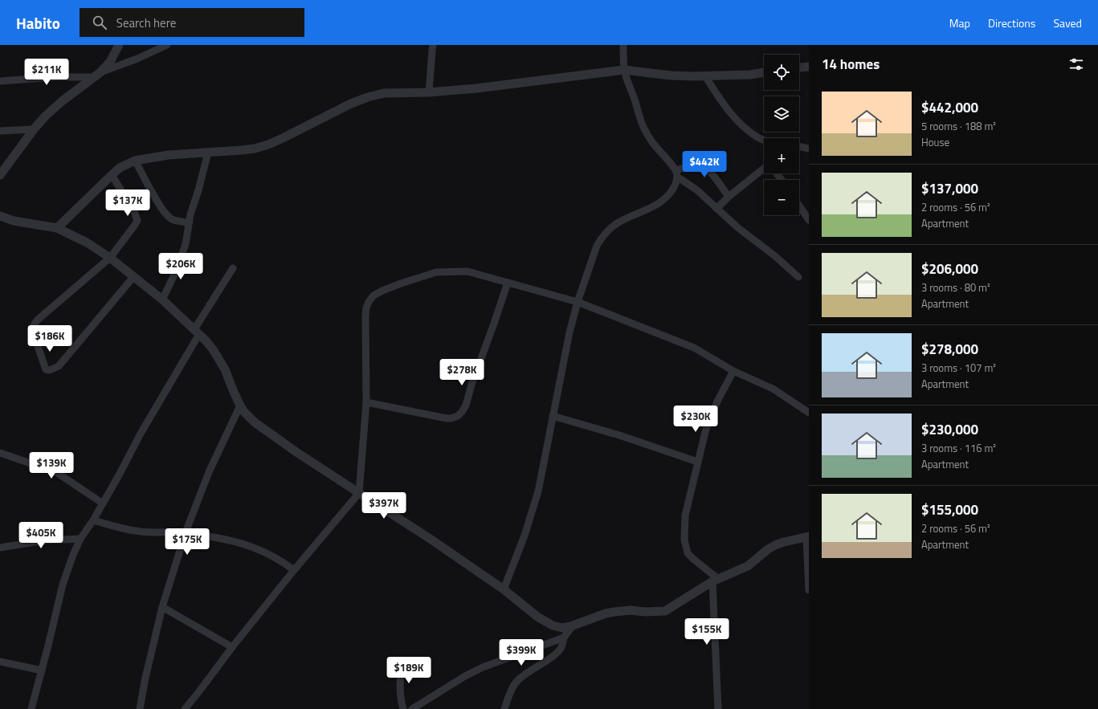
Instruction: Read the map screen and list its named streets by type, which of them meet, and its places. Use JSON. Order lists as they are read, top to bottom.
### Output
{
  "page": {
    "header": "Habito",
    "search": "Search here",
    "nav": ["Map", "Directions", "Saved"],
    "heading": "14 homes",
    "map_buttons": ["+", "−"],
    "price": [
      "$211K",
      "$442K",
      "$137K",
      "$206K",
      "$186K",
      "$278K",
      "$230K",
      "$139K",
      "$397K",
      "$405K",
      "$175K",
      "$155K",
      "$399K",
      "$189K"
    ],
    "list": [
      {
        "name": "$442,000",
        "note": "5 rooms · 188 m² · House"
      },
      {
        "name": "$137,000",
        "note": "2 rooms · 56 m² · Apartment"
      },
      {
        "name": "$206,000",
        "note": "3 rooms · 80 m² · Apartment"
      },
      {
        "name": "$278,000",
        "note": "3 rooms · 107 m² · Apartment"
      },
      {
        "name": "$230,000",
        "note": "3 rooms · 116 m² · Apartment"
      },
      {
        "name": "$155,000",
        "note": "2 rooms · 56 m² · Apartment"
      }
    ]
  }
}
